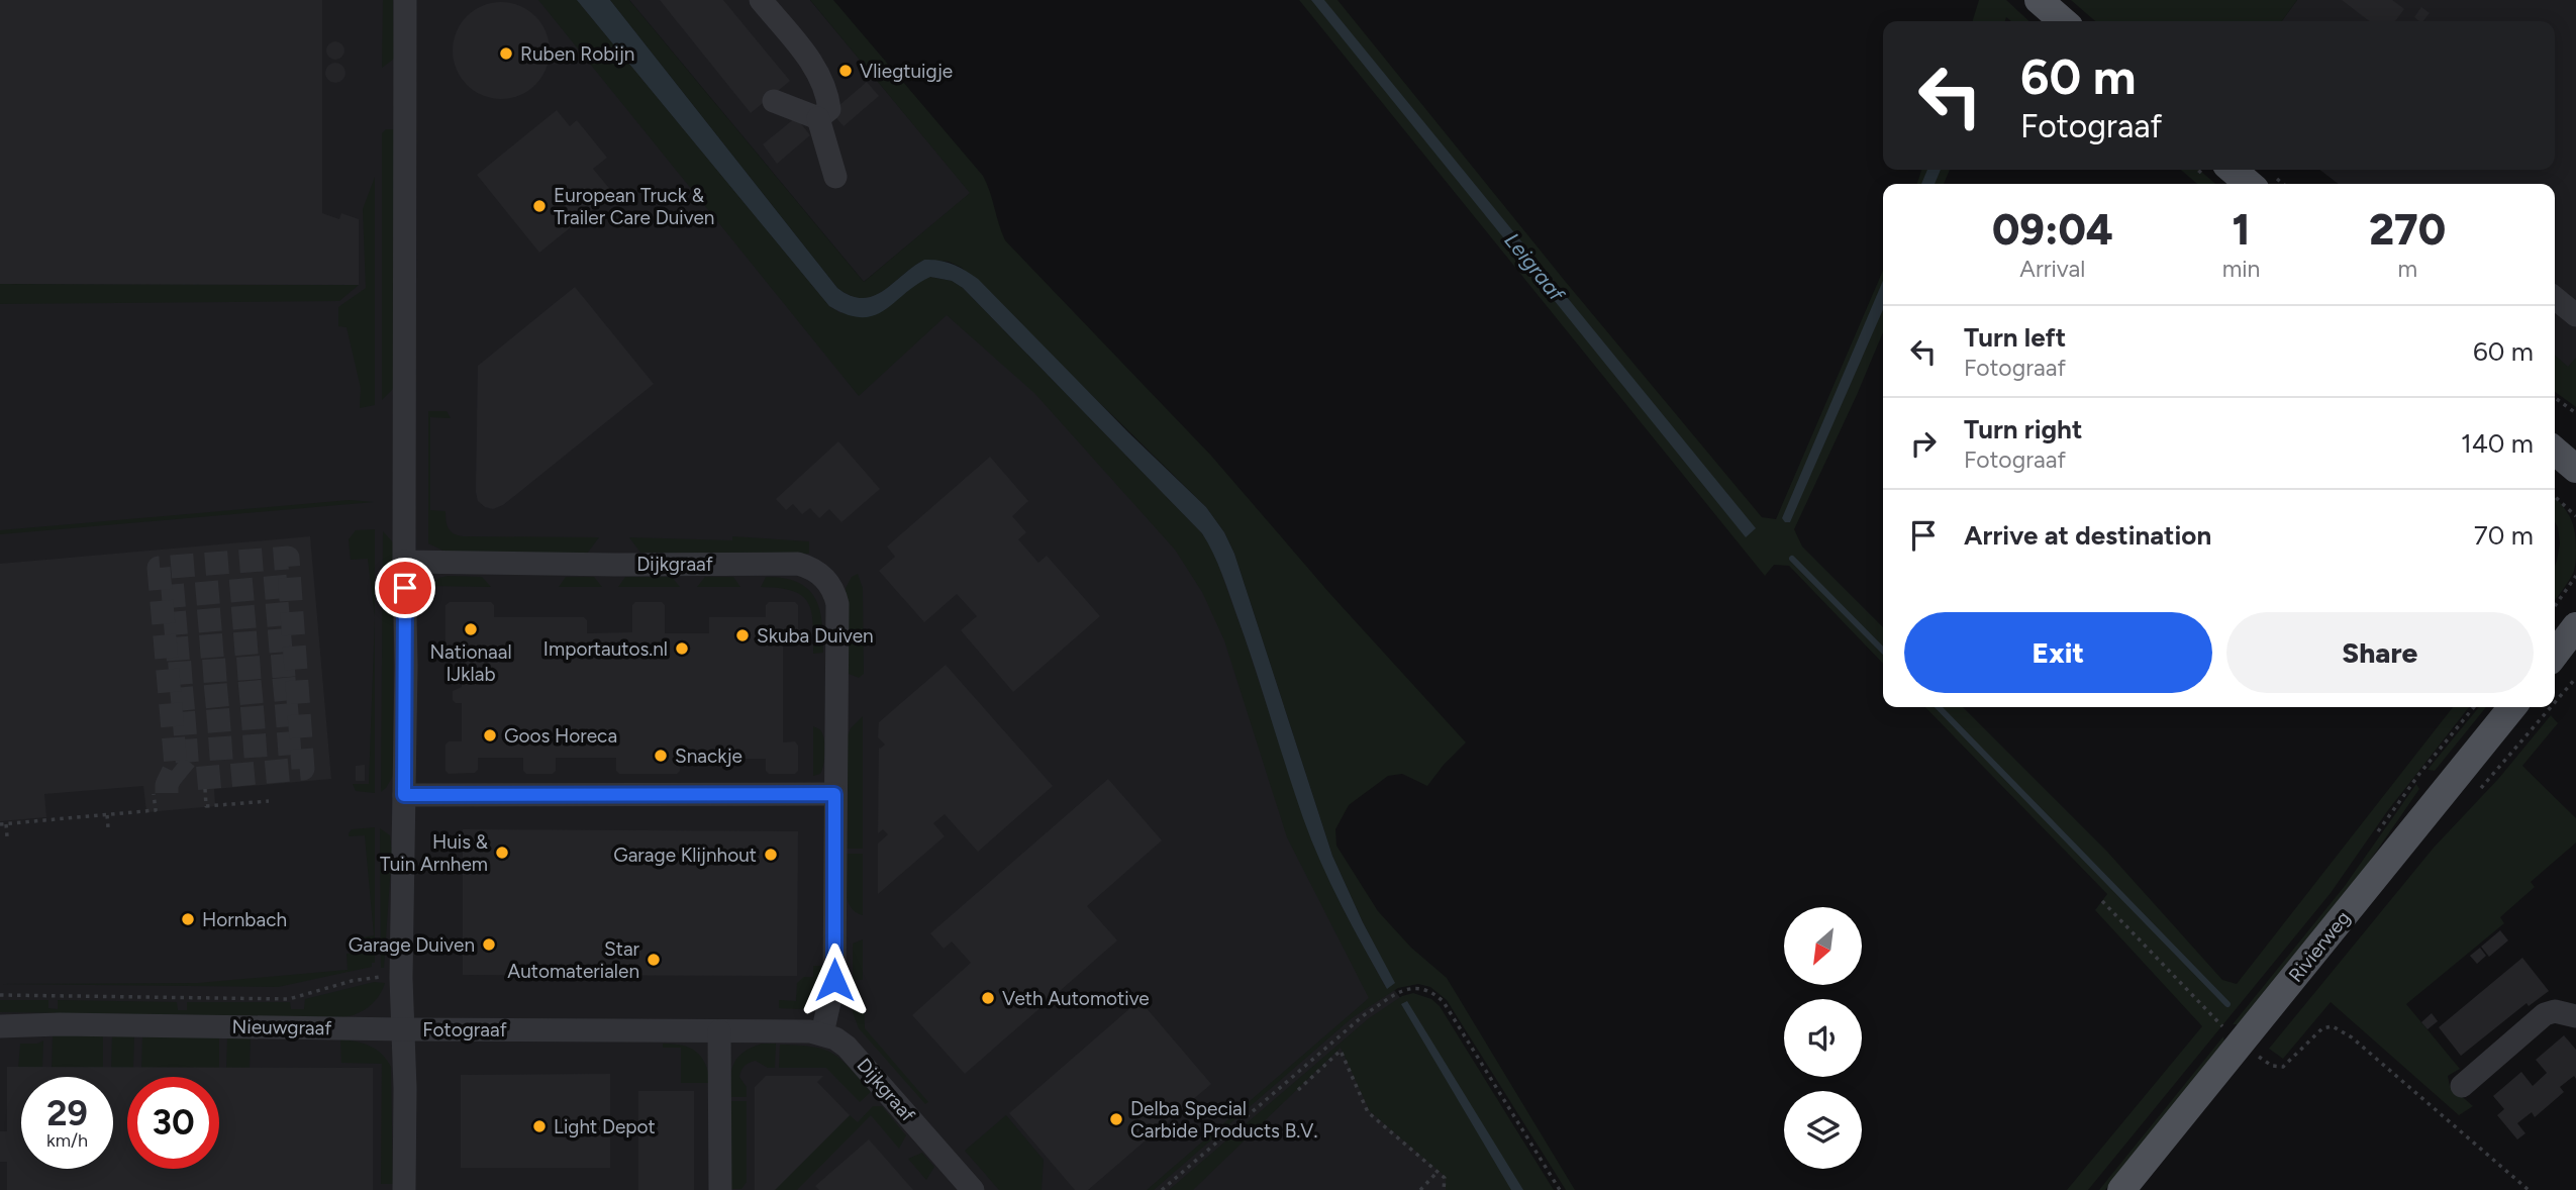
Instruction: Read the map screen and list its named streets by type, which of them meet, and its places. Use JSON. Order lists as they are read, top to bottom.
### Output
{
  "streets": {
    "main road": ["Rivierweg"],
    "street": ["Dijkgraaf", "Nieuwgraaf", "Fotograaf"]
  },
  "crossings": [
    ["Dijkgraaf", "Fotograaf"],
    ["Nieuwgraaf", "Fotograaf"]
  ],
  "water": ["Leigraaf"],
  "places": [
    "Ruben Robijn",
    "Vliegtuigje",
    "European Truck & Trailer Care Duiven",
    "Nationaal IJklab",
    "Skuba Duiven",
    "Importautos.nl",
    "Goos Horeca",
    "Snackje",
    "Huis & Tuin Arnhem",
    "Garage Klijnhout",
    "Hornbach",
    "Garage Duiven",
    "Star Automaterialen",
    "Veth Automotive",
    "Delba Special Carbide Products B.V.",
    "Light Depot"
  ],
  "north": "bottom left",
  "page": {
    "turn": ["60 m", "Fotograaf"],
    "eta": [
      "09:04",
      "Arrival",
      "1",
      "min",
      "270",
      "m"
    ],
    "list": [
      {
        "name": "Turn left",
        "note": "Fotograaf",
        "value": "60 m"
      },
      {
        "name": "Turn right",
        "note": "Fotograaf",
        "value": "140 m"
      },
      {
        "name": "Arrive at destination",
        "value": "70 m"
      }
    ],
    "buttons": ["Exit", "Share"],
    "speed": "29 km/h",
    "limit": "30"
  }
}
